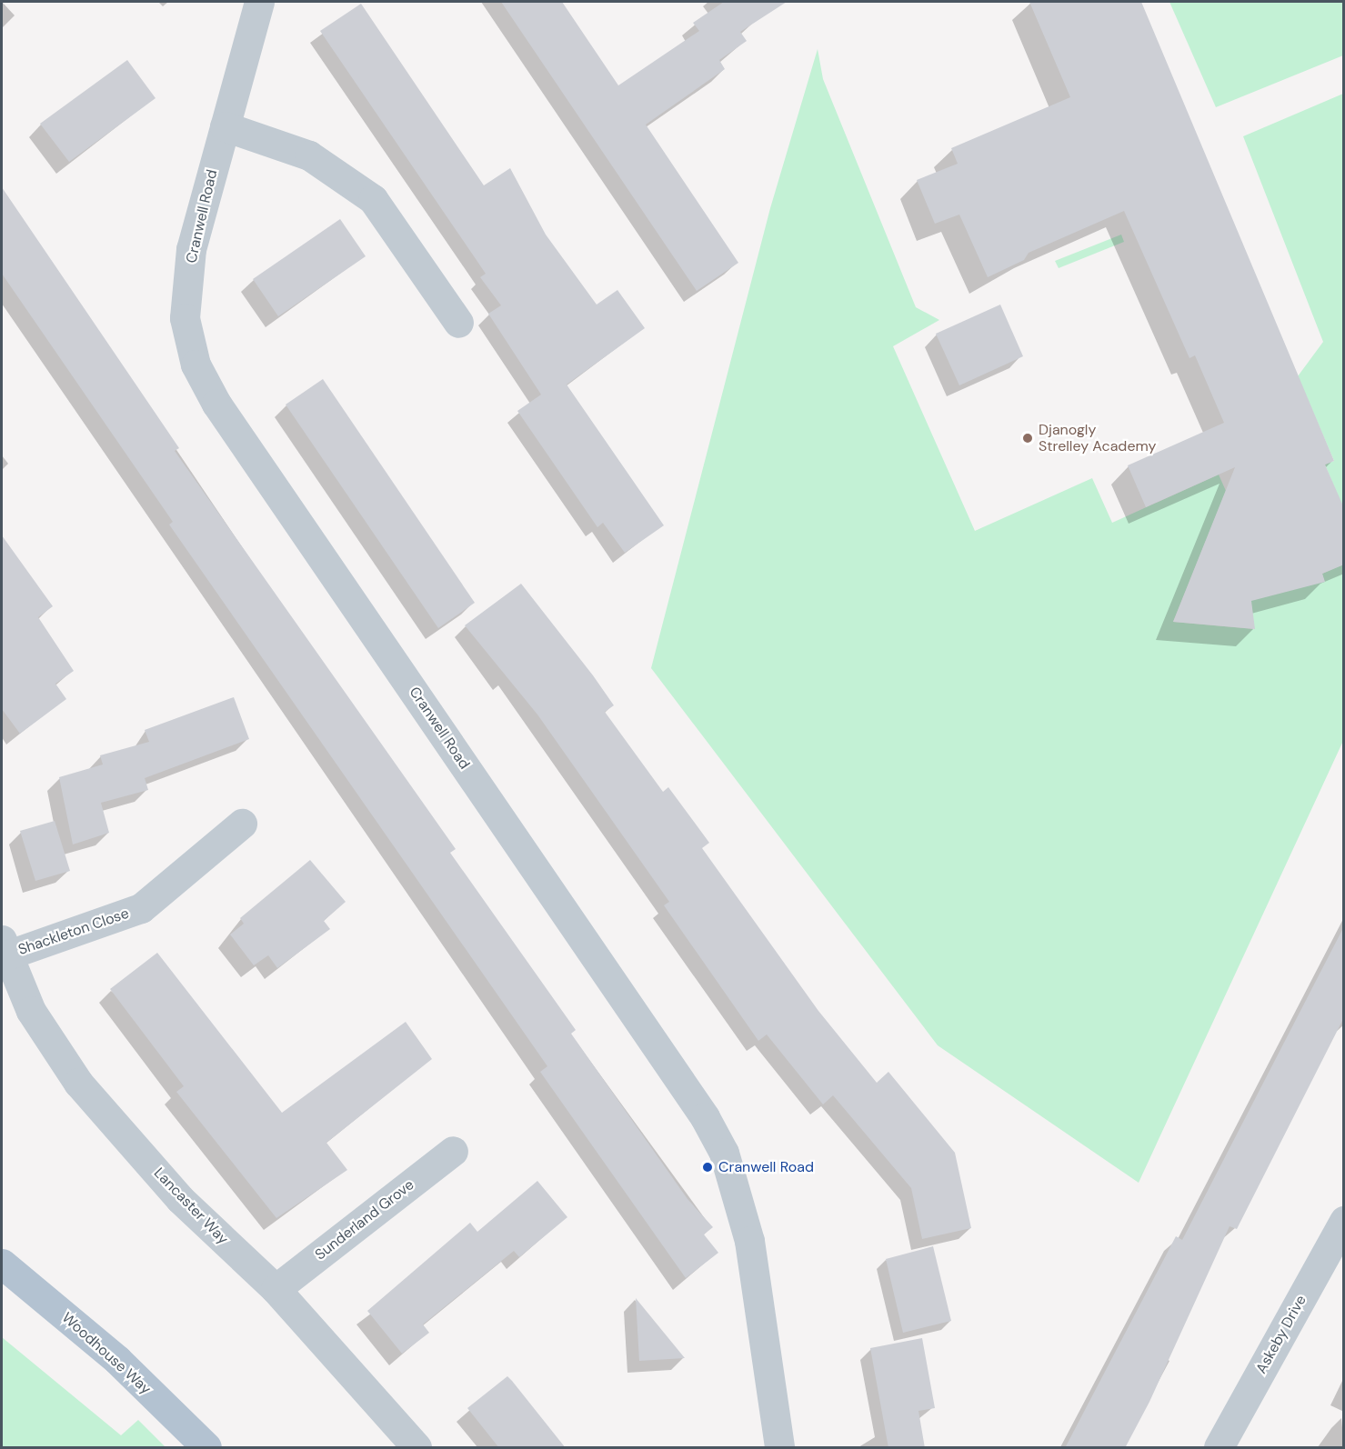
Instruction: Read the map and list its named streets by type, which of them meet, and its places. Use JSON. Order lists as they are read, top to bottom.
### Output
{
  "streets": {
    "main road": ["Woodhouse Way"],
    "street": [
      "Cranwell Road",
      "Shackleton Close",
      "Lancaster Way",
      "Sunderland Grove",
      "Askeby Drive"
    ]
  },
  "crossings": [
    ["Shackleton Close", "Lancaster Way"],
    ["Lancaster Way", "Sunderland Grove"]
  ],
  "places": ["Djanogly Strelley Academy", "Cranwell Road"]
}
